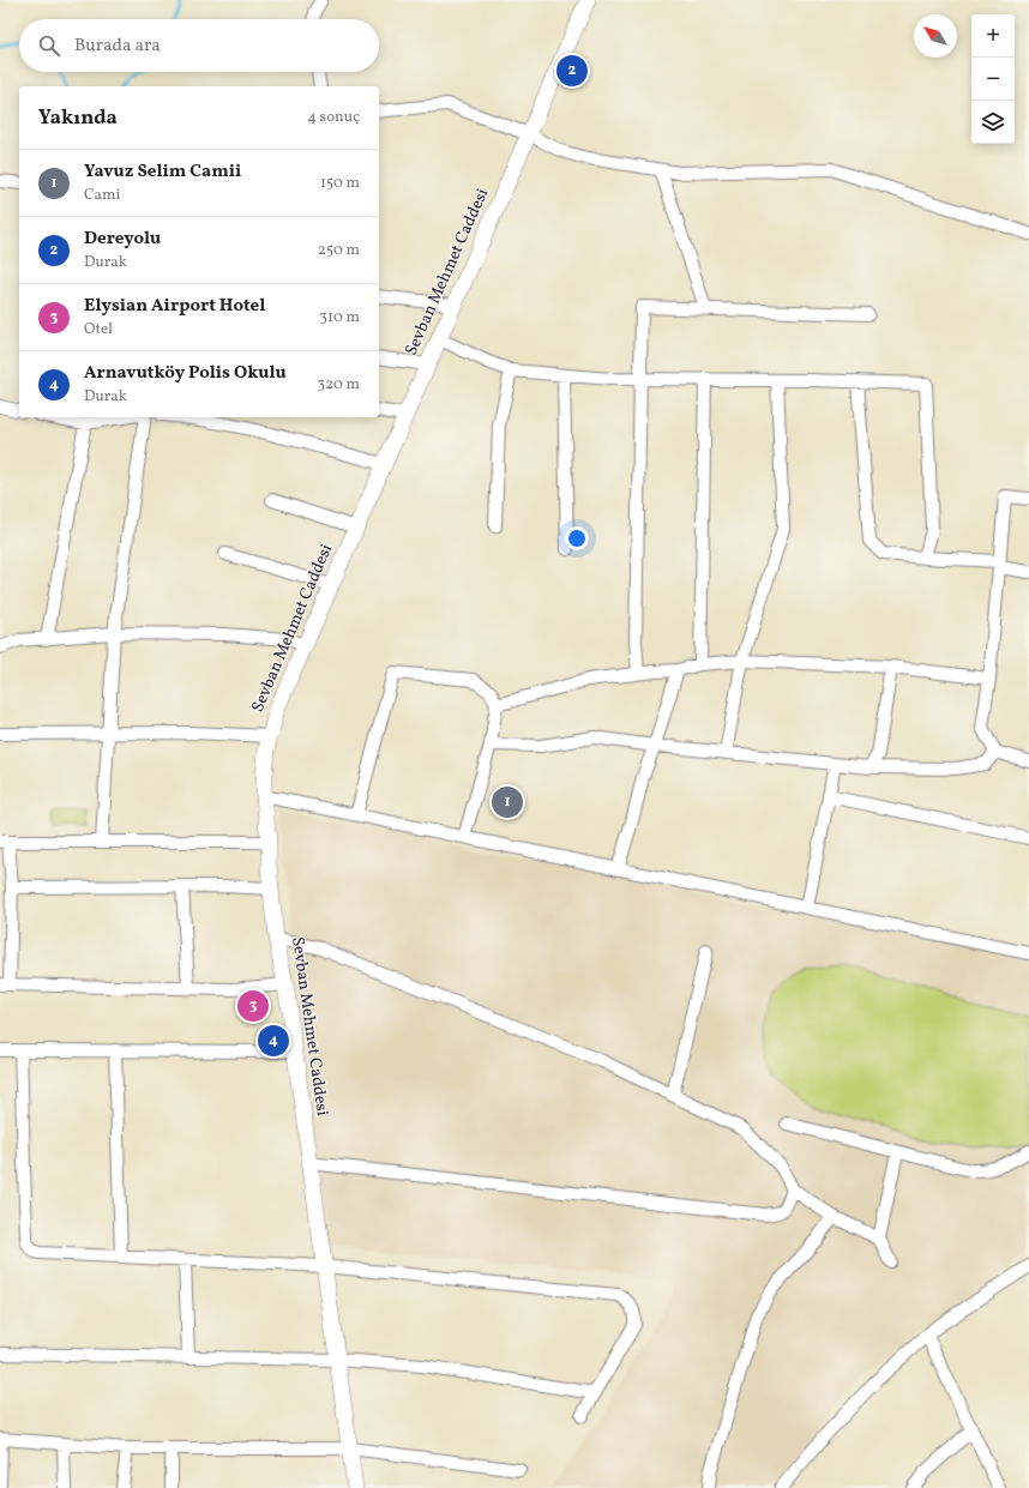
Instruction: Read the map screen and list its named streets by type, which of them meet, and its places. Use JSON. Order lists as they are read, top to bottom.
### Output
{
  "streets": {
    "main road": ["Sevban Mehmet Caddesi"]
  },
  "north": "top left",
  "page": {
    "map_buttons": ["+", "−"],
    "search": "Burada ara",
    "pins": [
      "2",
      "1",
      "3",
      "4"
    ],
    "heading": ["Yakında", "4 sonuç"],
    "list": [
      {
        "mark": "1",
        "name": "Yavuz Selim Camii",
        "note": "Cami",
        "value": "150 m"
      },
      {
        "mark": "2",
        "name": "Dereyolu",
        "note": "Durak",
        "value": "250 m"
      },
      {
        "mark": "3",
        "name": "Elysian Airport Hotel",
        "note": "Otel",
        "value": "310 m"
      },
      {
        "mark": "4",
        "name": "Arnavutköy Polis Okulu",
        "note": "Durak",
        "value": "320 m"
      }
    ]
  }
}
